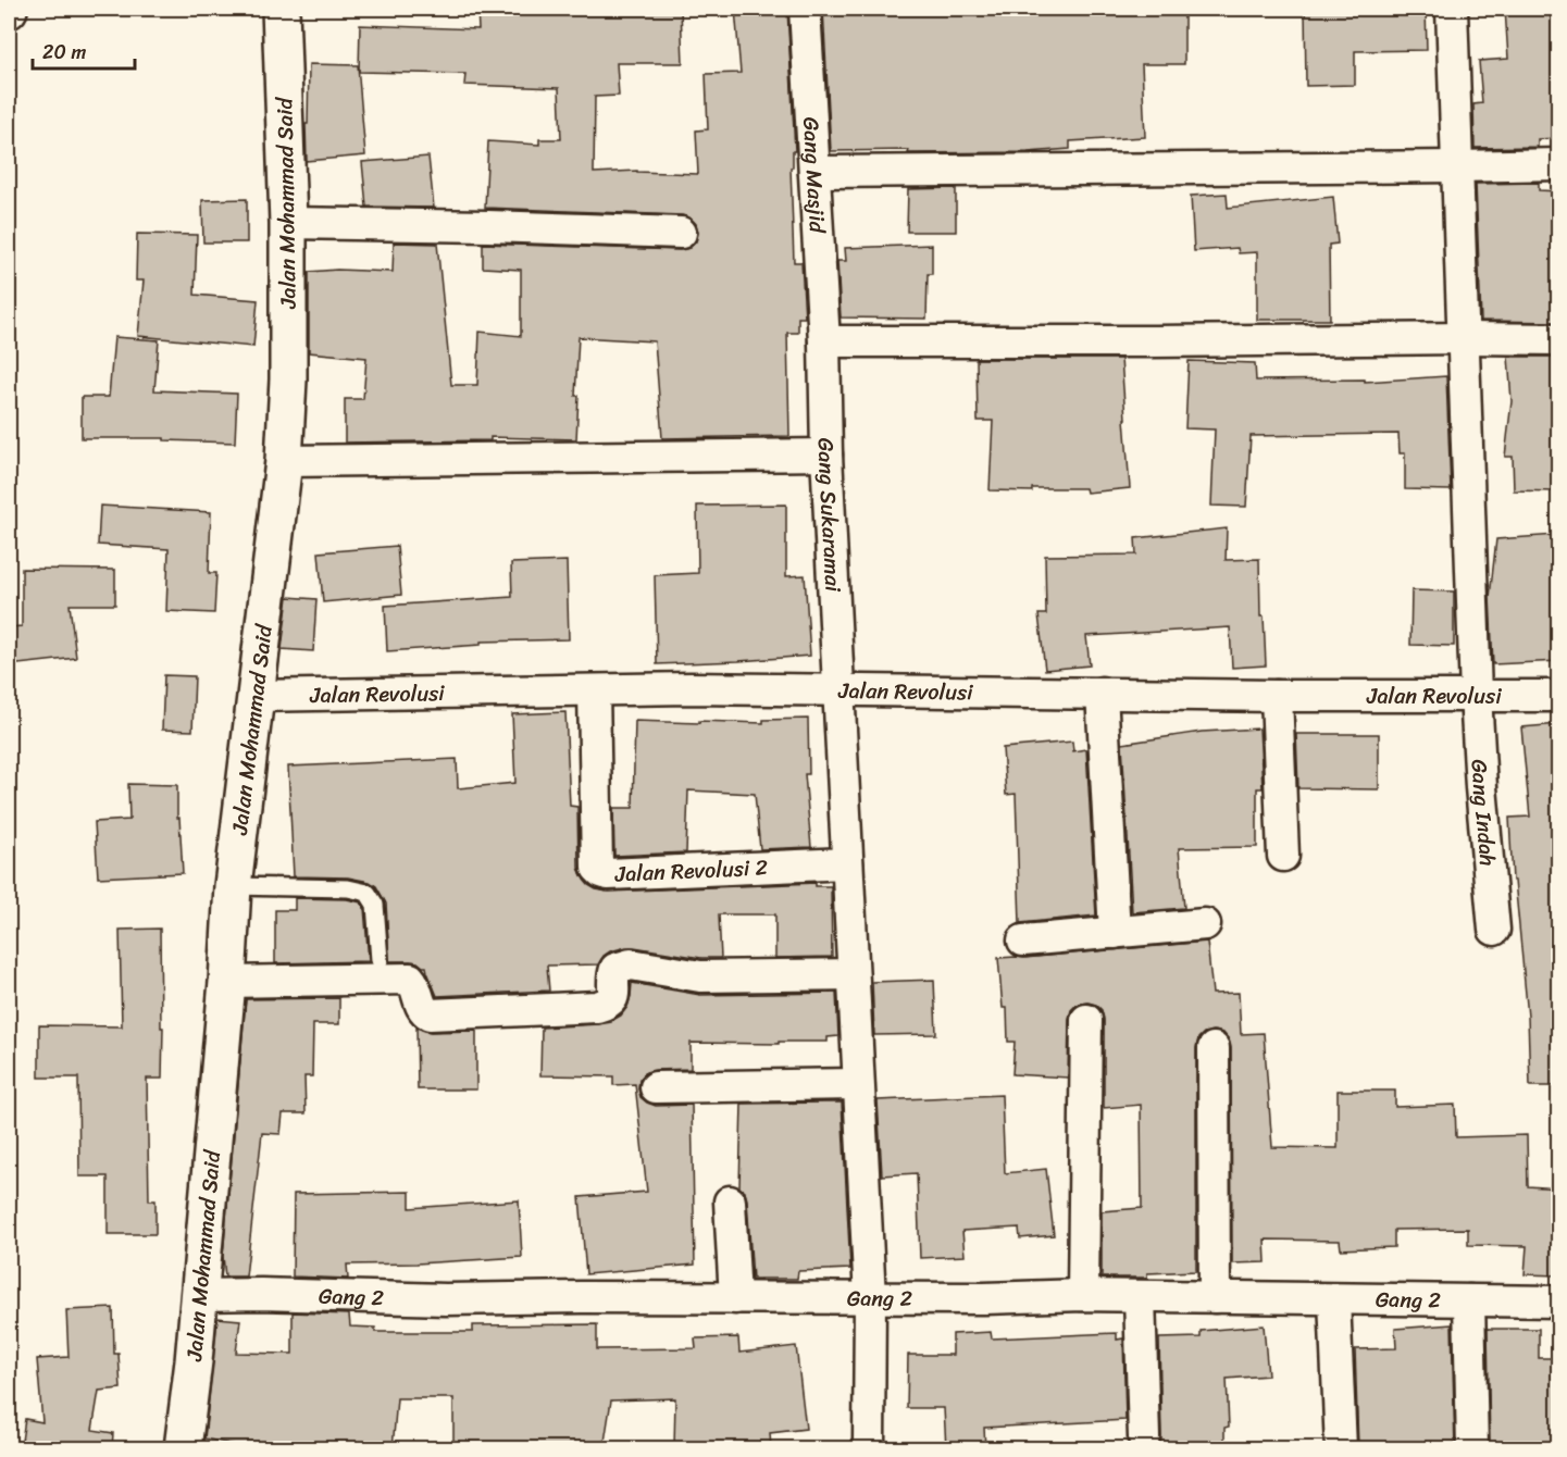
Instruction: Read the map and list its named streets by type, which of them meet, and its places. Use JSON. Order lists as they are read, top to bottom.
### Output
{
  "streets": {
    "street": [
      "Gang Masjid",
      "Jalan Mohammad Said",
      "Gang Sukaramai",
      "Jalan Revolusi",
      "Gang Indah",
      "Jalan Revolusi 2",
      "Gang 2"
    ]
  },
  "crossings": [
    ["Gang Masjid", "Gang Sukaramai"],
    ["Jalan Mohammad Said", "Jalan Revolusi"],
    ["Jalan Mohammad Said", "Gang 2"],
    ["Gang Sukaramai", "Jalan Revolusi"],
    ["Gang Sukaramai", "Jalan Revolusi 2"],
    ["Gang Sukaramai", "Gang 2"],
    ["Jalan Revolusi", "Gang Indah"],
    ["Jalan Revolusi", "Jalan Revolusi 2"]
  ],
  "scale_bar": "20 m"
}
